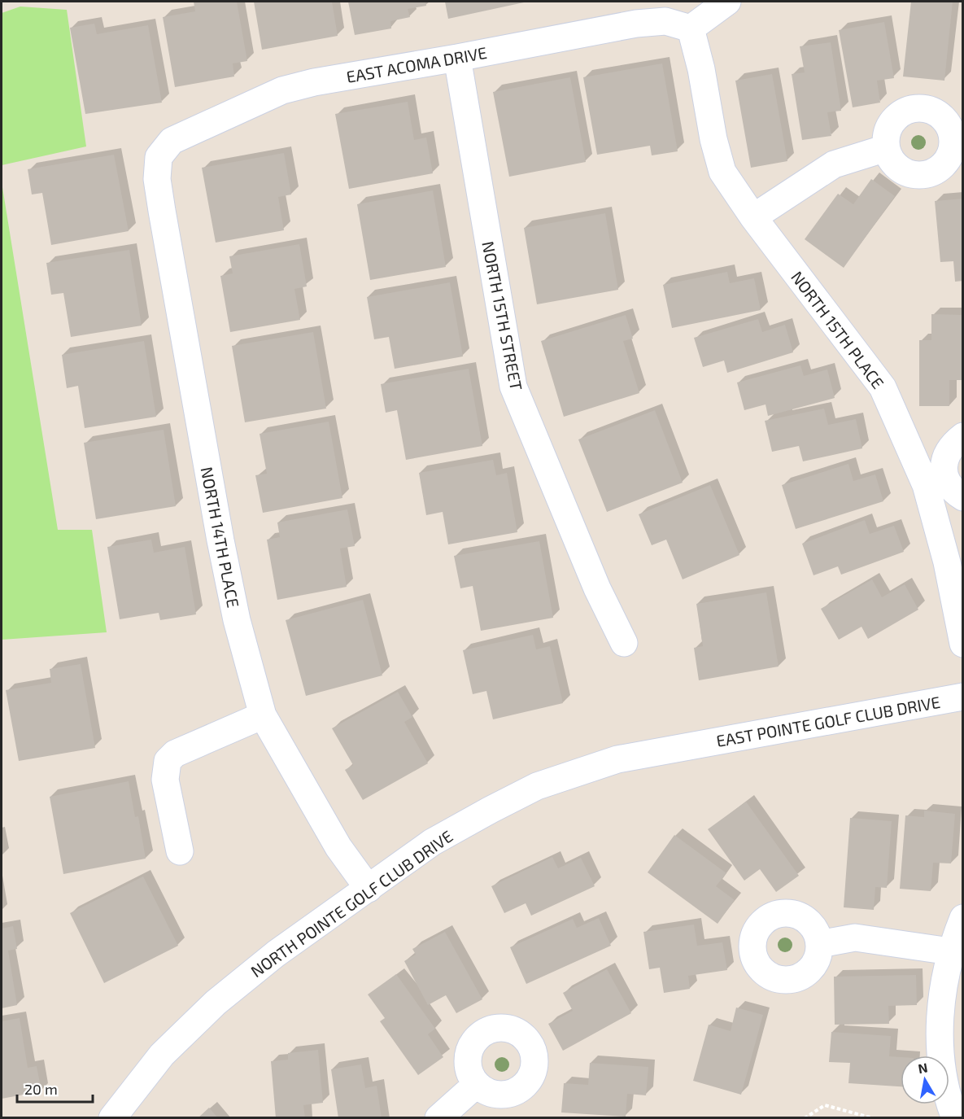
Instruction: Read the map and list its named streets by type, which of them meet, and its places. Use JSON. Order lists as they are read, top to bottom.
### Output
{
  "streets": {
    "street": [
      "EAST ACOMA DRIVE",
      "NORTH 15TH STREET",
      "NORTH 15TH PLACE",
      "NORTH 14TH PLACE",
      "EAST POINTE GOLF CLUB DRIVE",
      "NORTH POINTE GOLF CLUB DRIVE"
    ]
  },
  "crossings": [
    ["EAST ACOMA DRIVE", "NORTH 15TH STREET"],
    ["EAST ACOMA DRIVE", "NORTH 15TH PLACE"],
    ["EAST ACOMA DRIVE", "NORTH 14TH PLACE"],
    ["NORTH 14TH PLACE", "NORTH POINTE GOLF CLUB DRIVE"],
    ["EAST POINTE GOLF CLUB DRIVE", "NORTH POINTE GOLF CLUB DRIVE"]
  ],
  "scale_bar": "20 m",
  "north": "top"
}
